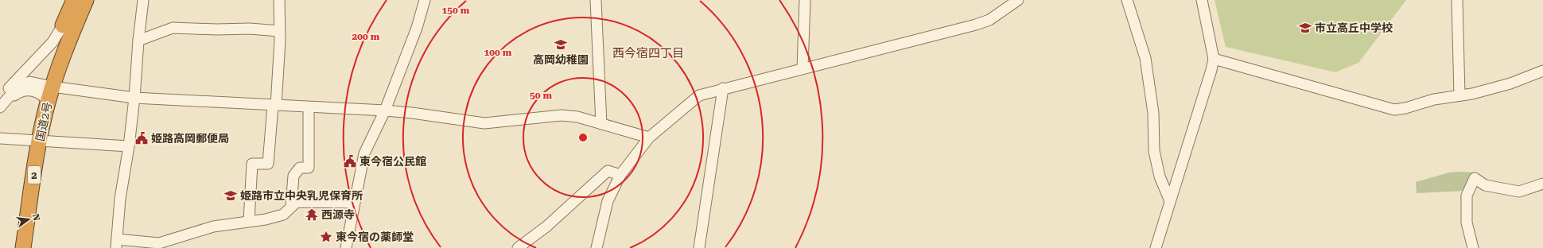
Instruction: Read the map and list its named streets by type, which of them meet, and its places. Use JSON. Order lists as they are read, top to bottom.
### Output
{
  "streets": {
    "highway": ["国道2号", "2"]
  },
  "districts": ["西今宿四丁目"],
  "places": {
    "school or university": ["市立高丘中学校", "高岡幼稚園", "姫路市立中央乳児保育所"],
    "public building": ["姫路高岡郵便局", "東今宿公民館"],
    "temple": ["西源寺"],
    "place": ["東今宿の薬師堂"]
  },
  "north": "right",
  "rings": [
    "150 m",
    "200 m",
    "100 m",
    "50 m"
  ]
}
